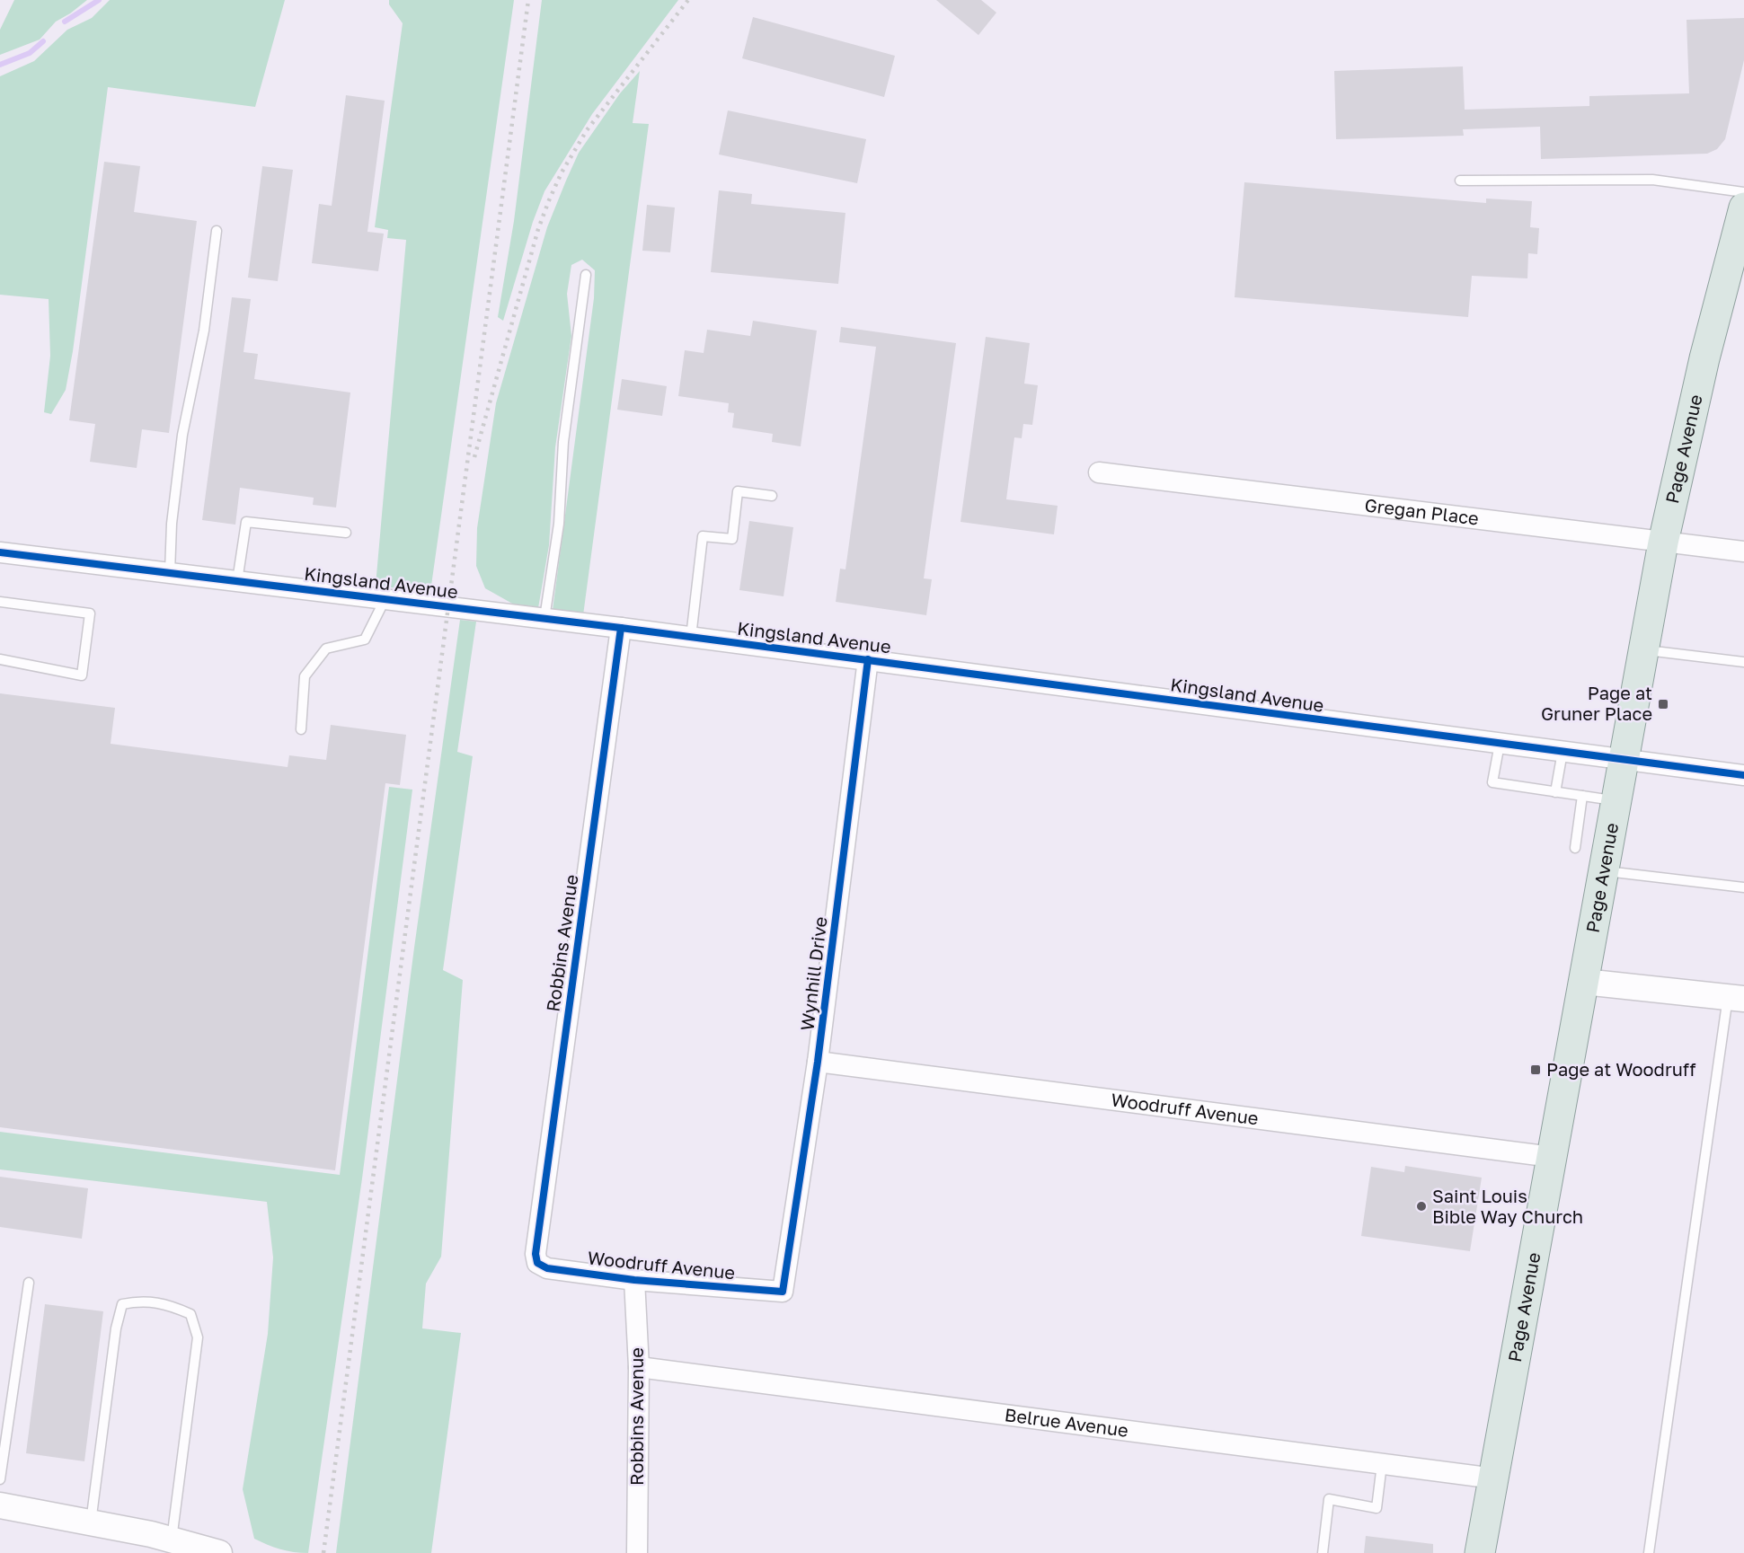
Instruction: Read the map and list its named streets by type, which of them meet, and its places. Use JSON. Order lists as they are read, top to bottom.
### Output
{
  "streets": {
    "main road": ["Page Avenue"],
    "street": [
      "Gregan Place",
      "Kingsland Avenue",
      "Robbins Avenue",
      "Wynhill Drive",
      "Woodruff Avenue",
      "Belrue Avenue"
    ]
  },
  "crossings": [
    ["Page Avenue", "Gregan Place"],
    ["Page Avenue", "Kingsland Avenue"],
    ["Page Avenue", "Woodruff Avenue"],
    ["Page Avenue", "Belrue Avenue"],
    ["Kingsland Avenue", "Robbins Avenue"],
    ["Kingsland Avenue", "Wynhill Drive"],
    ["Robbins Avenue", "Woodruff Avenue"],
    ["Robbins Avenue", "Belrue Avenue"],
    ["Wynhill Drive", "Woodruff Avenue"]
  ],
  "places": {
    "transit": ["Page at Gruner Place", "Page at Woodruff"],
    "other": ["Saint Louis Bible Way Church"]
  }
}
